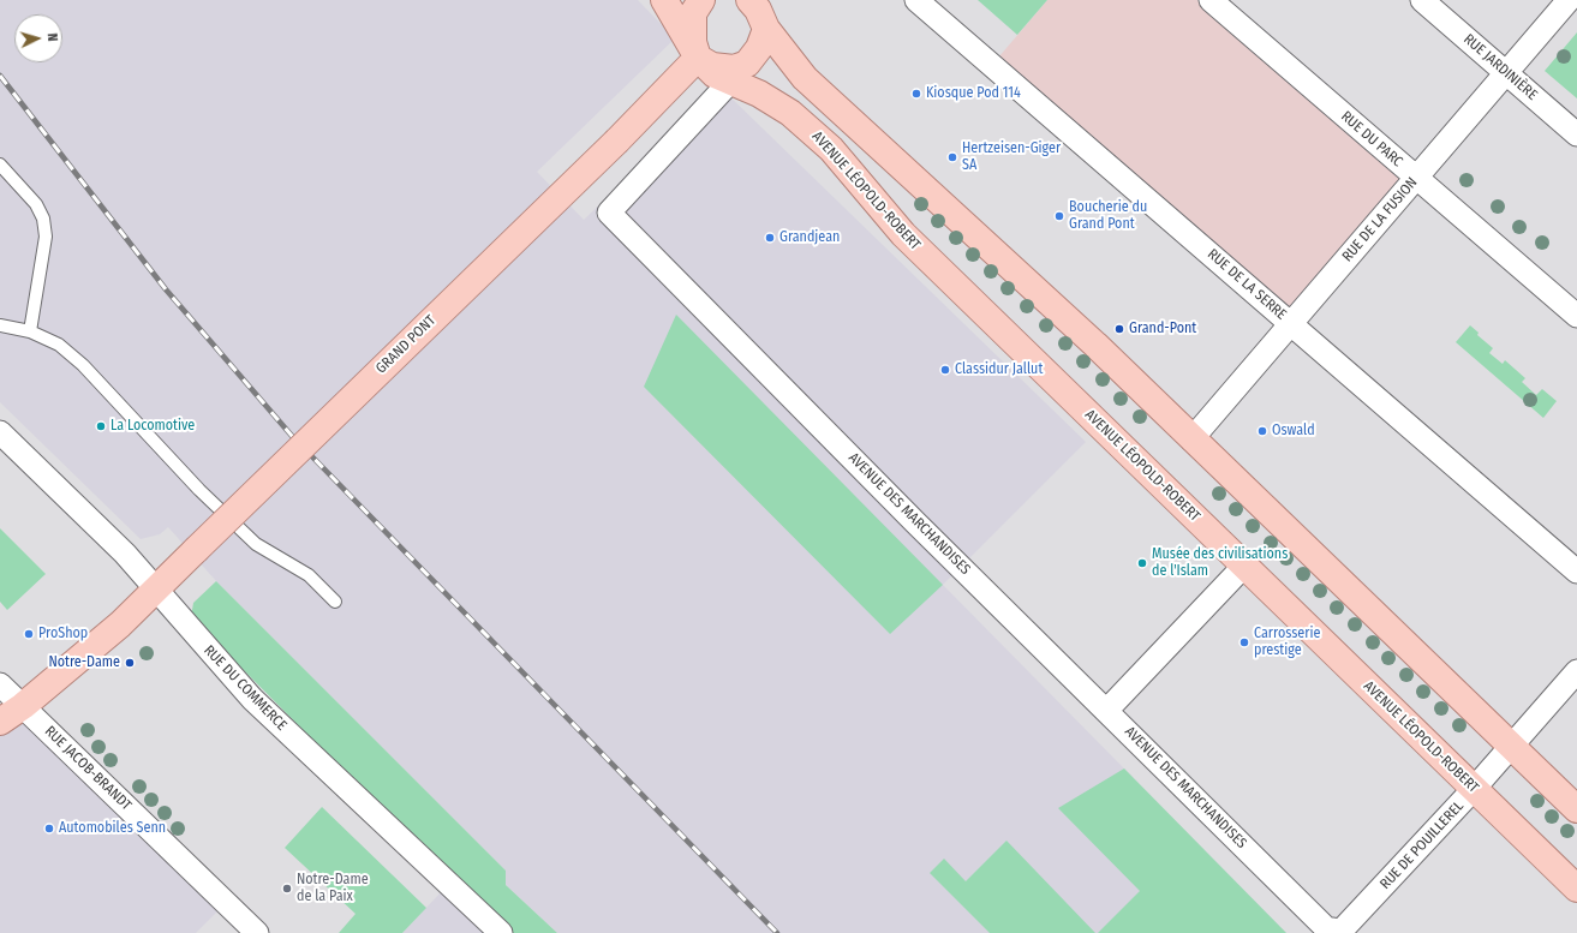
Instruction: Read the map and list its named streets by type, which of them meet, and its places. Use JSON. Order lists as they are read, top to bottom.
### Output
{
  "streets": {
    "main road": ["AVENUE LÉOPOLD-ROBERT", "GRAND PONT"],
    "street": [
      "RUE JARDINIÈRE",
      "RUE DU PARC",
      "RUE DE LA FUSION",
      "RUE DE LA SERRE",
      "AVENUE DES MARCHANDISES",
      "RUE DU COMMERCE",
      "RUE JACOB-BRANDT",
      "RUE DE POUILLEREL"
    ]
  },
  "crossings": [
    ["RUE JARDINIÈRE", "RUE DE LA FUSION"],
    ["RUE DU PARC", "RUE DE LA FUSION"],
    ["AVENUE LÉOPOLD-ROBERT", "GRAND PONT"],
    ["AVENUE LÉOPOLD-ROBERT", "AVENUE DES MARCHANDISES"],
    ["AVENUE LÉOPOLD-ROBERT", "RUE DE POUILLEREL"],
    ["RUE DE LA FUSION", "RUE DE LA SERRE"],
    ["GRAND PONT", "RUE DU COMMERCE"],
    ["GRAND PONT", "RUE JACOB-BRANDT"],
    ["AVENUE DES MARCHANDISES", "RUE DE POUILLEREL"]
  ],
  "places": [
    "Kiosque Pod 114",
    "Hertzeisen-Giger SA",
    "Boucherie du Grand Pont",
    "Grandjean",
    "Grand-Pont",
    "Classidur Jallut",
    "La Locomotive",
    "Oswald",
    "Musée des civilisations de l'Islam",
    "ProShop",
    "Carrosserie prestige",
    "Notre-Dame",
    "Automobiles Senn",
    "Notre-Dame de la Paix"
  ],
  "north": "right"
}
